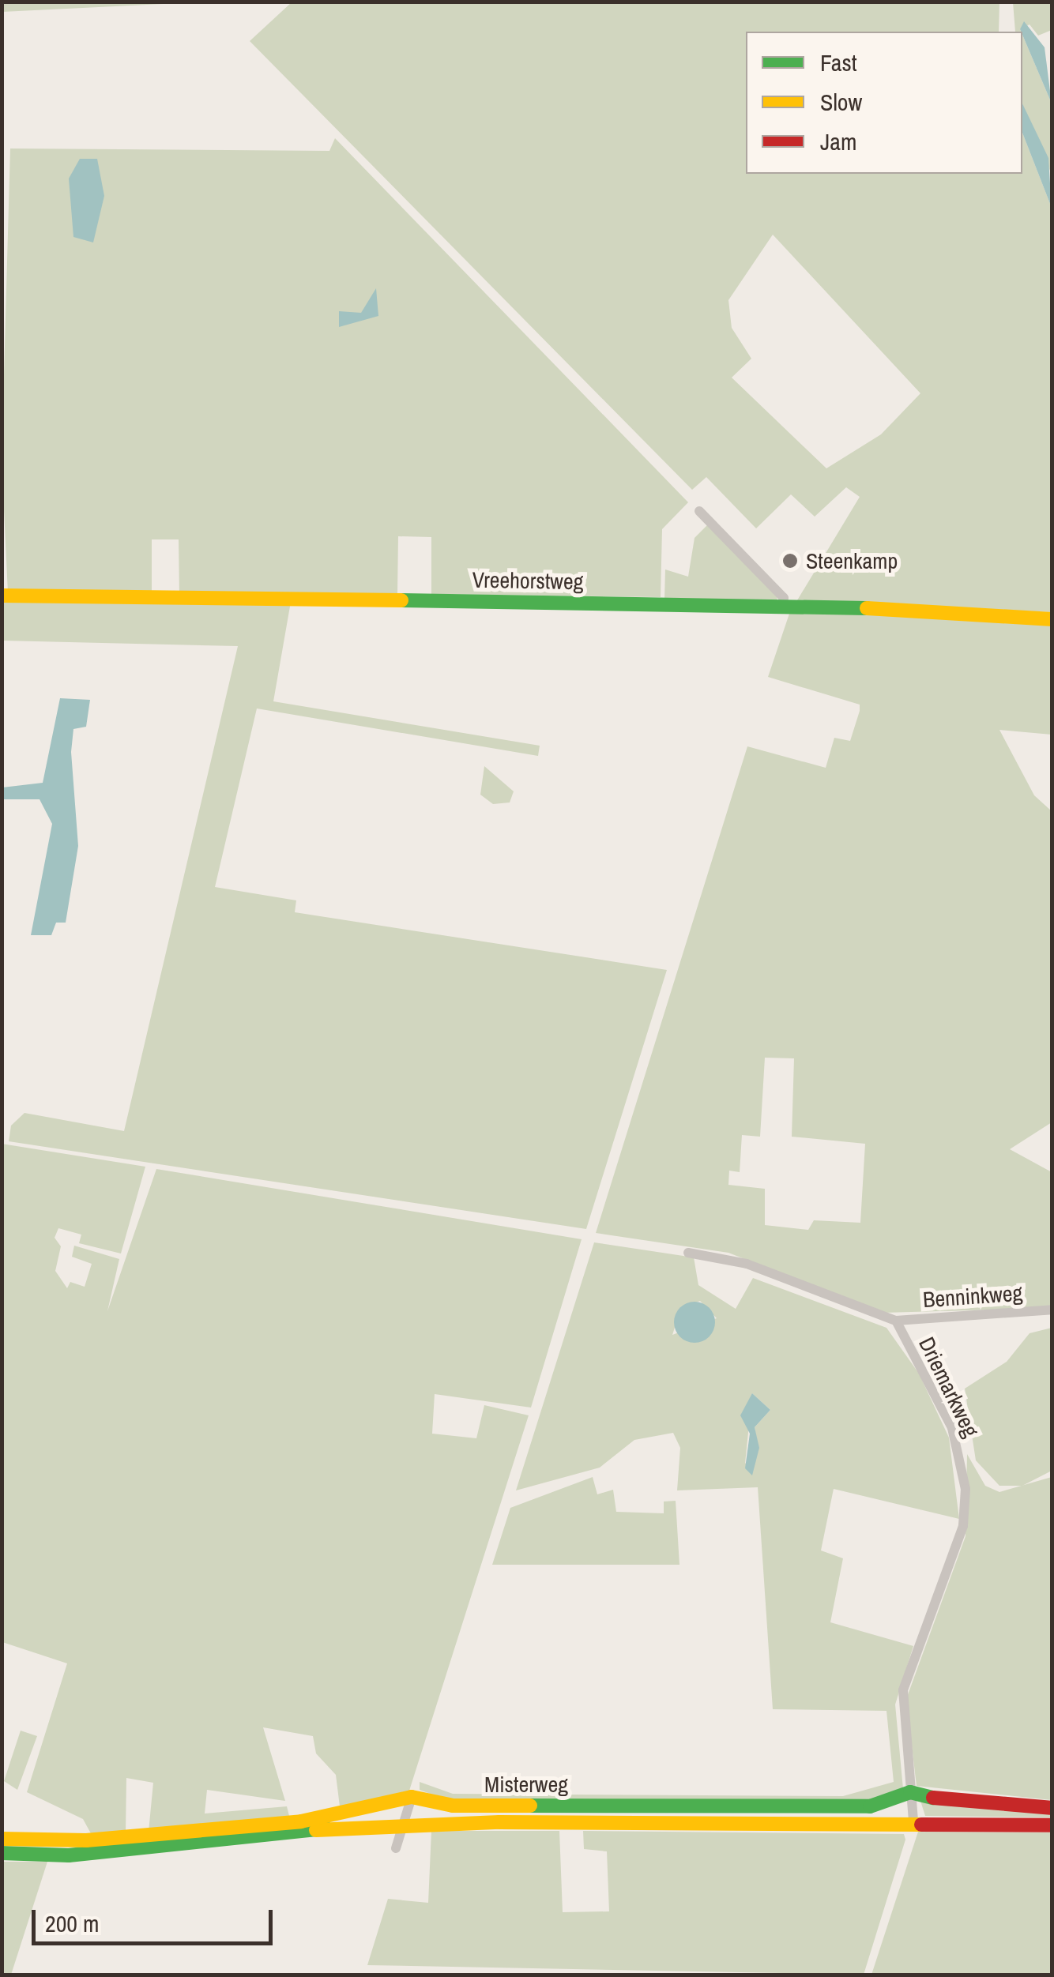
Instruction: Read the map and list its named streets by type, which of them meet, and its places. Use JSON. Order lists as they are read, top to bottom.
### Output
{
  "streets": {
    "street": [
      "Vreehorstweg",
      "Benninkweg",
      "Driemarkweg",
      "Misterweg"
    ]
  },
  "crossings": [
    ["Benninkweg", "Driemarkweg"],
    ["Driemarkweg", "Misterweg"]
  ],
  "places": ["Steenkamp"],
  "legend": ["Fast", "Slow", "Jam"],
  "scale_bar": "200 m"
}
